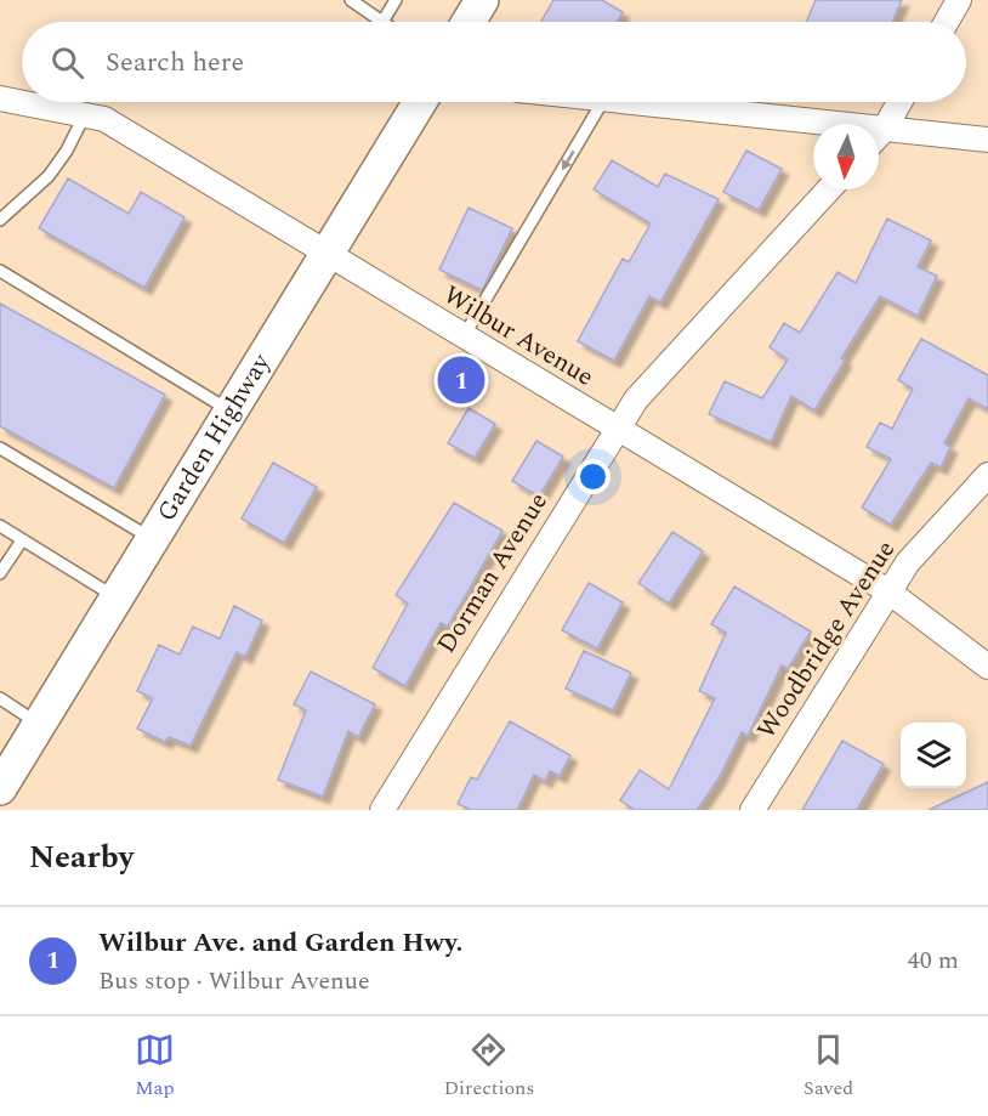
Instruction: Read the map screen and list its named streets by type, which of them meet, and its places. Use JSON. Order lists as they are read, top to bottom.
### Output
{
  "streets": {
    "main road": ["Garden Highway"],
    "street": ["Wilbur Avenue", "Dorman Avenue", "Woodbridge Avenue"]
  },
  "crossings": [
    ["Wilbur Avenue", "Garden Highway"],
    ["Wilbur Avenue", "Dorman Avenue"],
    ["Wilbur Avenue", "Woodbridge Avenue"]
  ],
  "north": "bottom",
  "page": {
    "search": "Search here",
    "pins": "1",
    "heading": "Nearby",
    "list": [
      {
        "mark": "1",
        "name": "Wilbur Ave. and Garden Hwy.",
        "note": "Bus stop · Wilbur Avenue",
        "value": "40 m"
      }
    ],
    "nav": ["Map", "Directions", "Saved"]
  }
}
